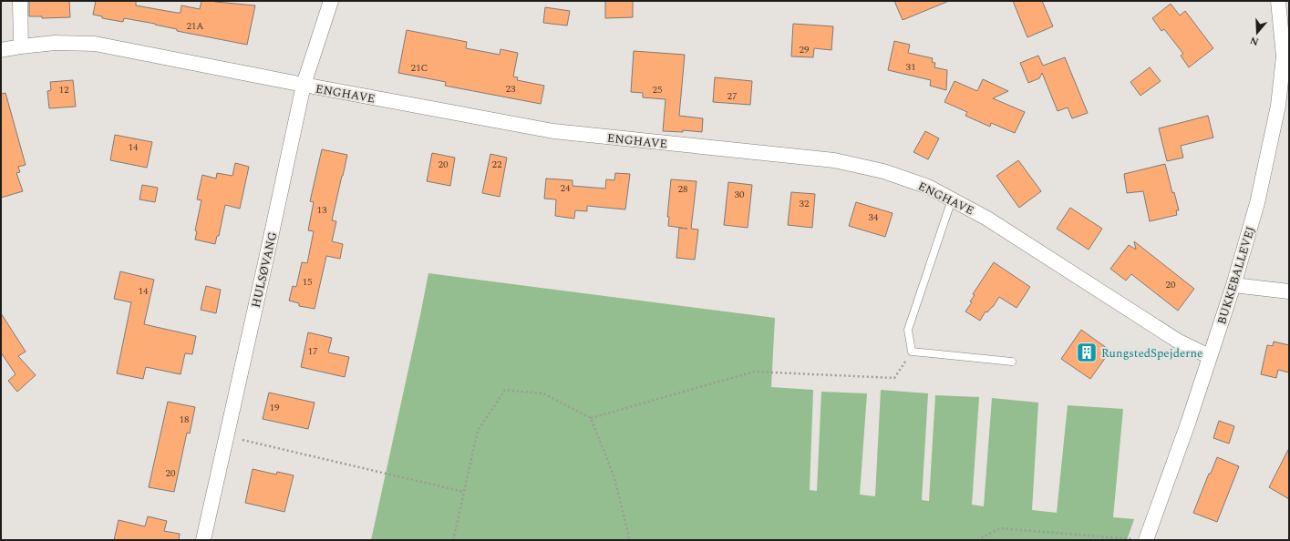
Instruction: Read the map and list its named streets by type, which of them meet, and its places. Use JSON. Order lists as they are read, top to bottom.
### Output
{
  "streets": {
    "street": ["ENGHAVE", "HULSØVANG", "BUKKEBALLEVEJ"]
  },
  "crossings": [
    ["ENGHAVE", "HULSØVANG"],
    ["ENGHAVE", "BUKKEBALLEVEJ"]
  ],
  "places": {
    "building": ["RungstedSpejderne"]
  },
  "house_numbers": [
    "21A",
    "29",
    "31",
    "21C",
    "23",
    "12",
    "25",
    "27",
    "14",
    "20",
    "22",
    "24",
    "28",
    "30",
    "32",
    "13",
    "34",
    "15",
    "20",
    "14",
    "17",
    "19",
    "18",
    "20"
  ],
  "north": "bottom"
}
